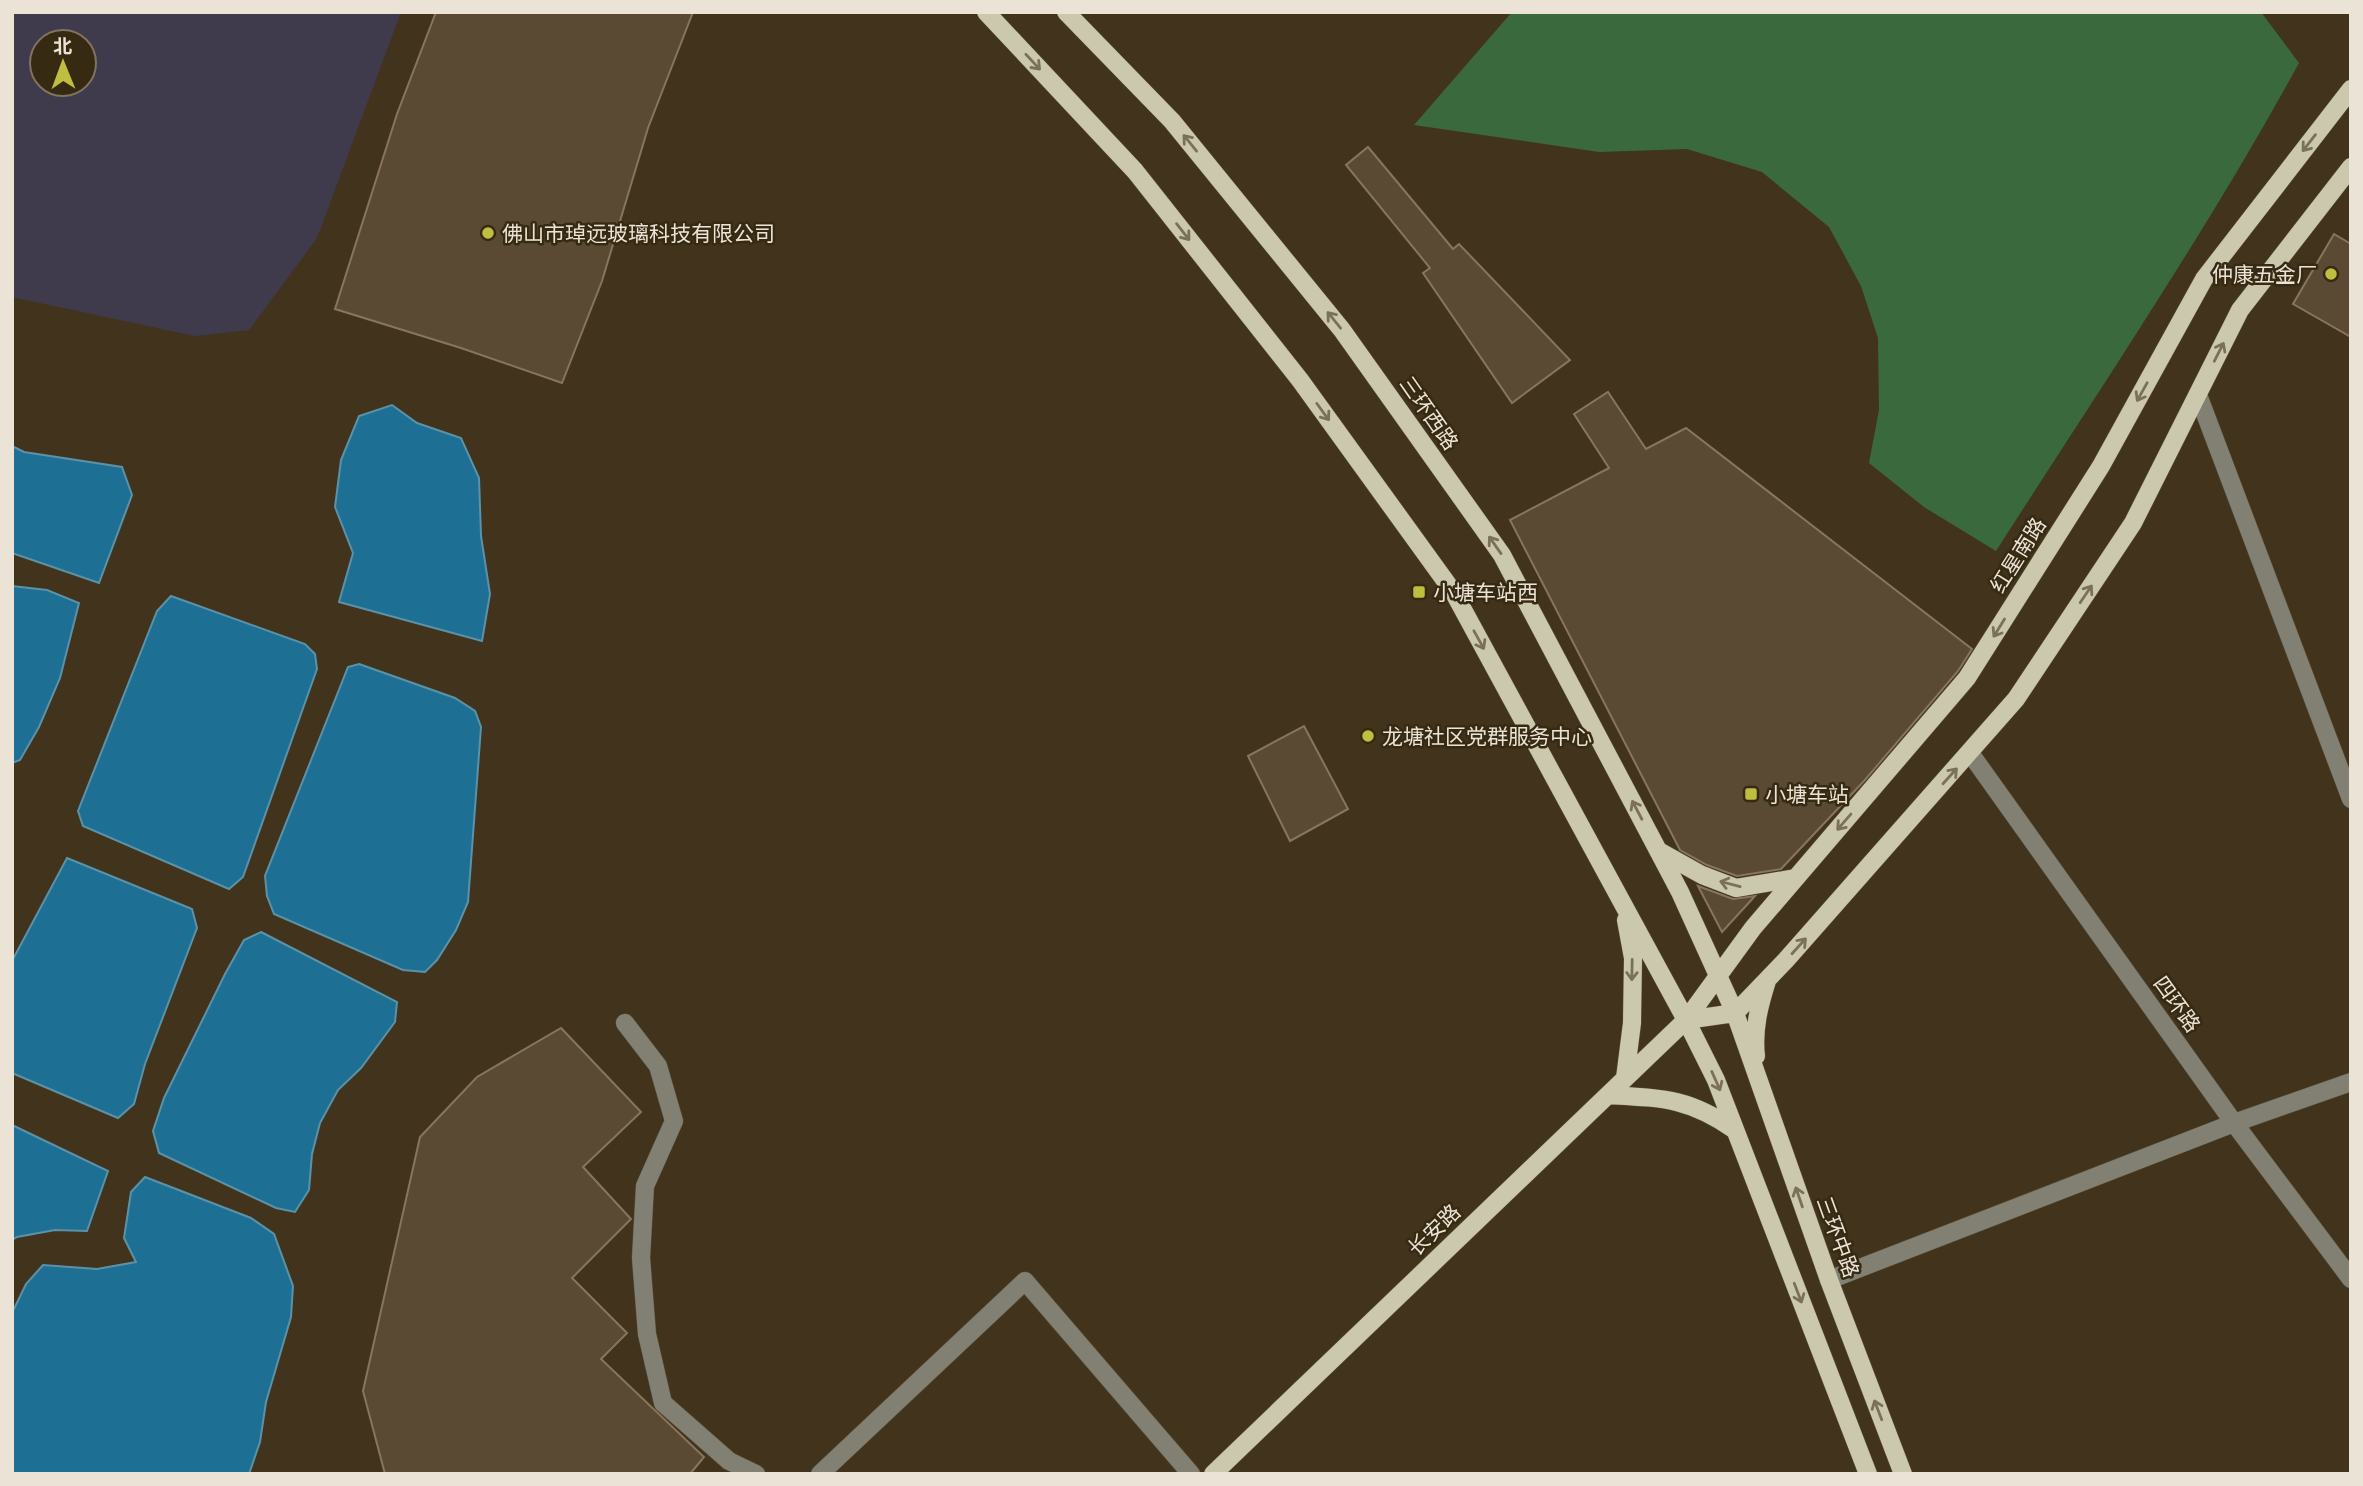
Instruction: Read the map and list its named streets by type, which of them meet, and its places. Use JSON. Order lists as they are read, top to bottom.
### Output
{
  "streets": {
    "main road": [
      "三环西路",
      "红星南路",
      "长安路",
      "三环中路"
    ],
    "street": ["四环路"]
  },
  "crossings": [
    ["三环西路", "红星南路"],
    ["三环西路", "三环中路"],
    ["红星南路", "长安路"],
    ["红星南路", "三环中路"]
  ],
  "places": {
    "other": ["佛山市琸远玻璃科技有限公司", "仲康五金厂", "龙塘社区党群服务中心"],
    "transit": ["小塘车站西", "小塘车站"]
  },
  "north": "top"
}
